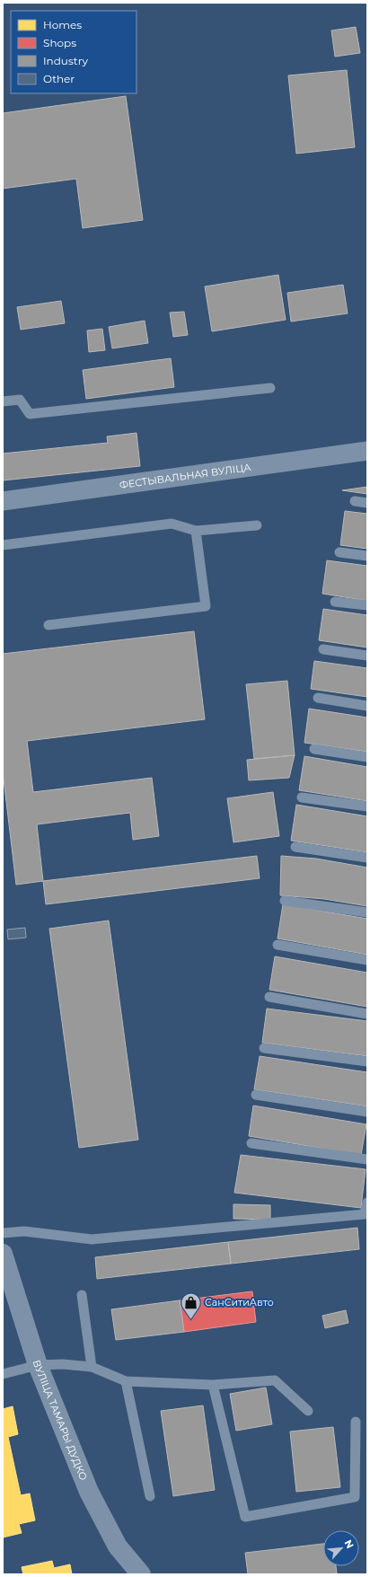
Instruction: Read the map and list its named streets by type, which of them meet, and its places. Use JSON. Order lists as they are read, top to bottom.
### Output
{
  "streets": {
    "street": ["ФЕСТЫВАЛЬНАЯ ВУЛІЦА", "ВУЛІЦА ТАМАРЫ ДУДКО"]
  },
  "places": {
    "shop": ["СанСитиАвто"]
  },
  "legend": [
    "Homes",
    "Shops",
    "Industry",
    "Other"
  ],
  "north": "top right"
}
